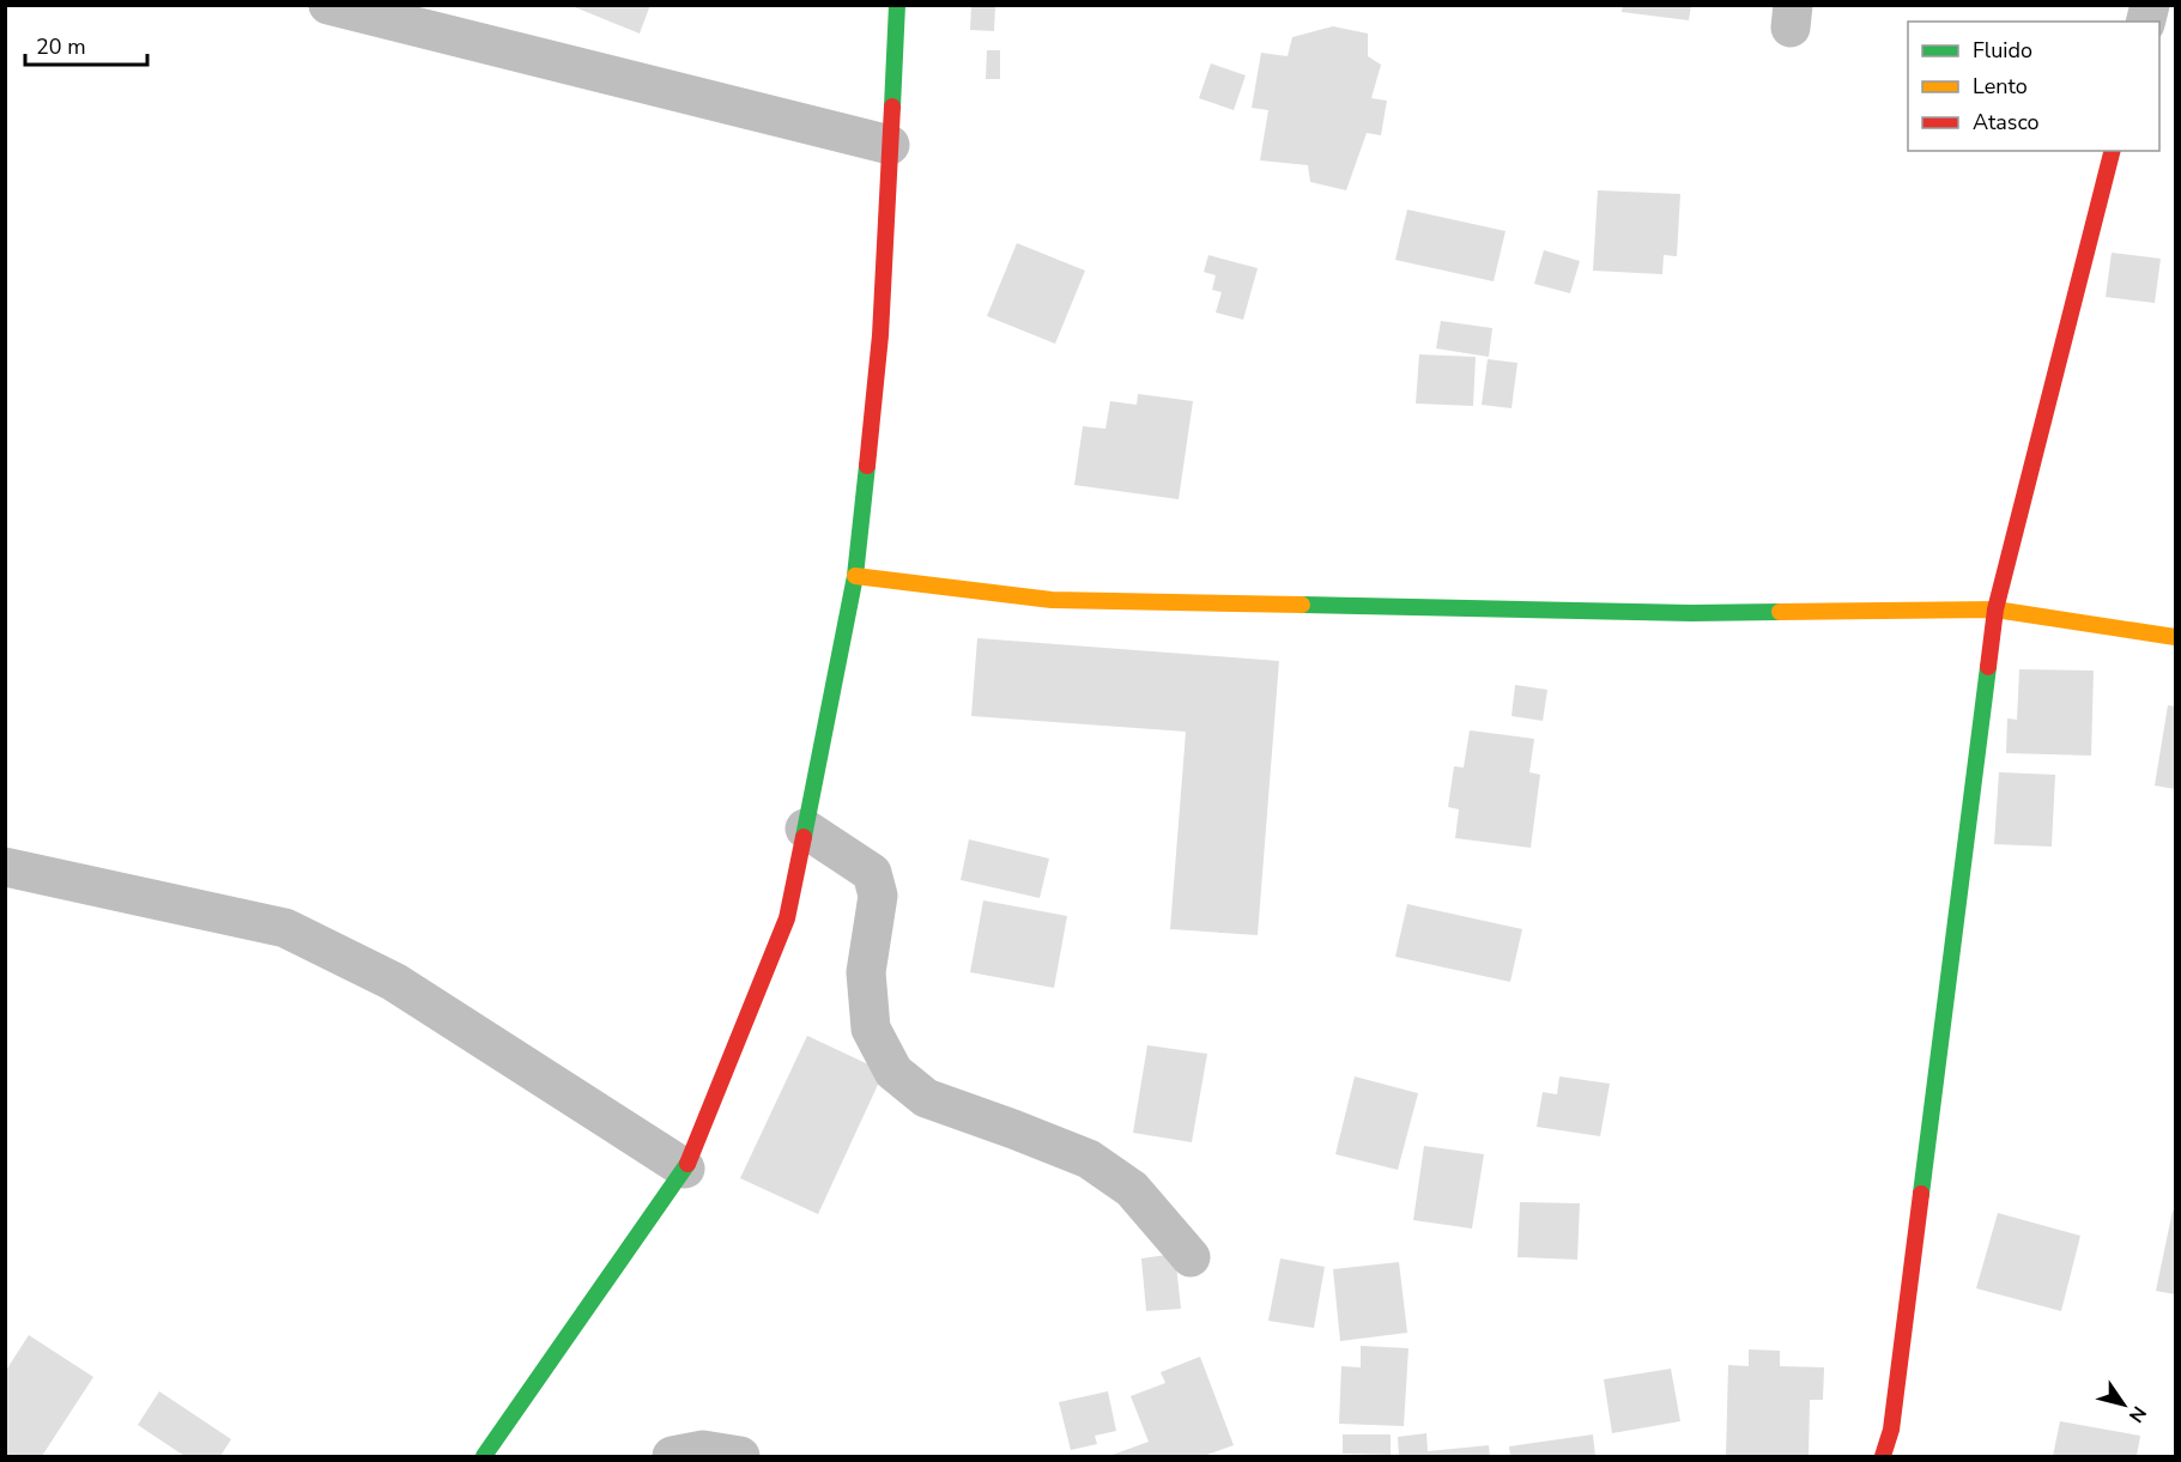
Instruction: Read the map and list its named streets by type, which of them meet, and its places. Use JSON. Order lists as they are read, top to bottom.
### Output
{
  "legend": ["Fluido", "Lento", "Atasco"],
  "scale_bar": "20 m",
  "north": "bottom right"
}
